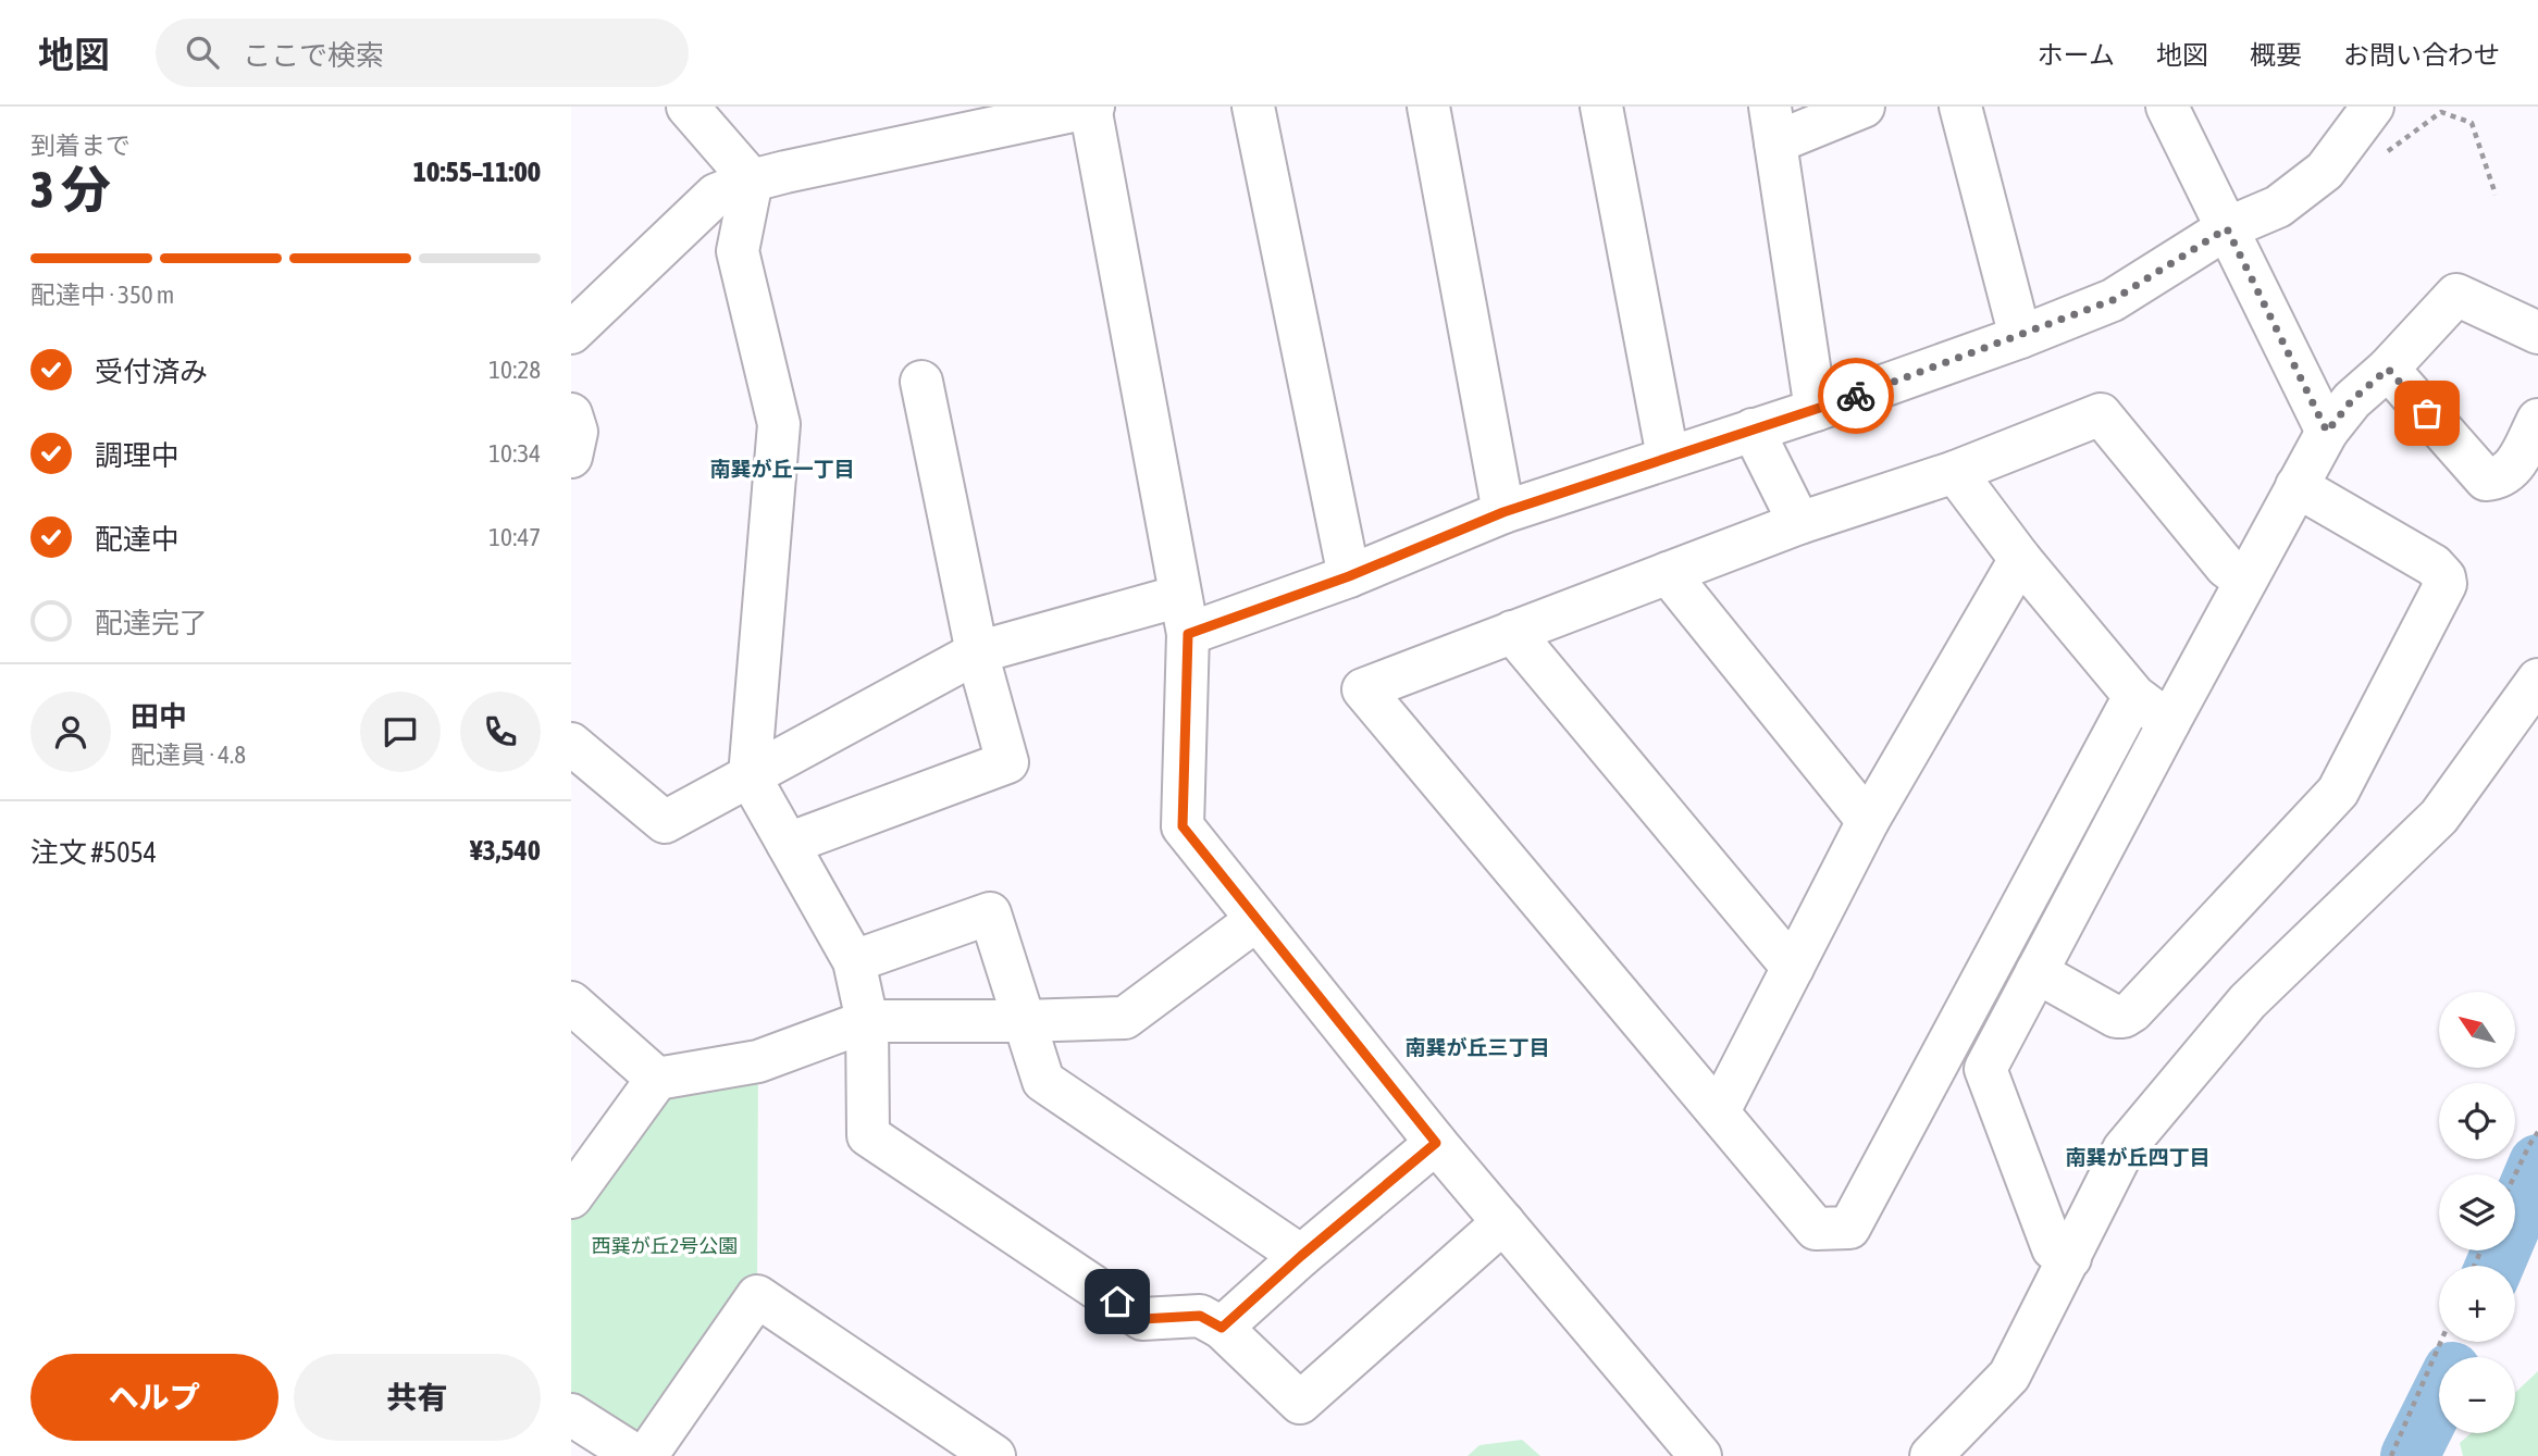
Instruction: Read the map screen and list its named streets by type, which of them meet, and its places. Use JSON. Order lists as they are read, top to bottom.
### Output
{
  "districts": ["南巽が丘一丁目", "南巽が丘三丁目", "南巽が丘四丁目"],
  "parks": ["西巽が丘2号公園"],
  "north": "top left",
  "page": {
    "header": "地図",
    "search": "ここで検索",
    "nav": [
      "ホーム",
      "地図",
      "概要",
      "お問い合わせ"
    ],
    "heading": ["3 分", "到着まで", "10:55–11:00"],
    "panel": [
      "田中",
      "配達員 · 4.8",
      "注文 #5054",
      "¥3,540"
    ],
    "bar": "配達中 · 350 m",
    "list": [
      ["受付済み", "10:28"],
      ["調理中", "10:34"],
      ["配達中", "10:47"],
      "配達完了"
    ],
    "map_buttons": ["+", "−"],
    "buttons": ["ヘルプ", "共有"]
  }
}
